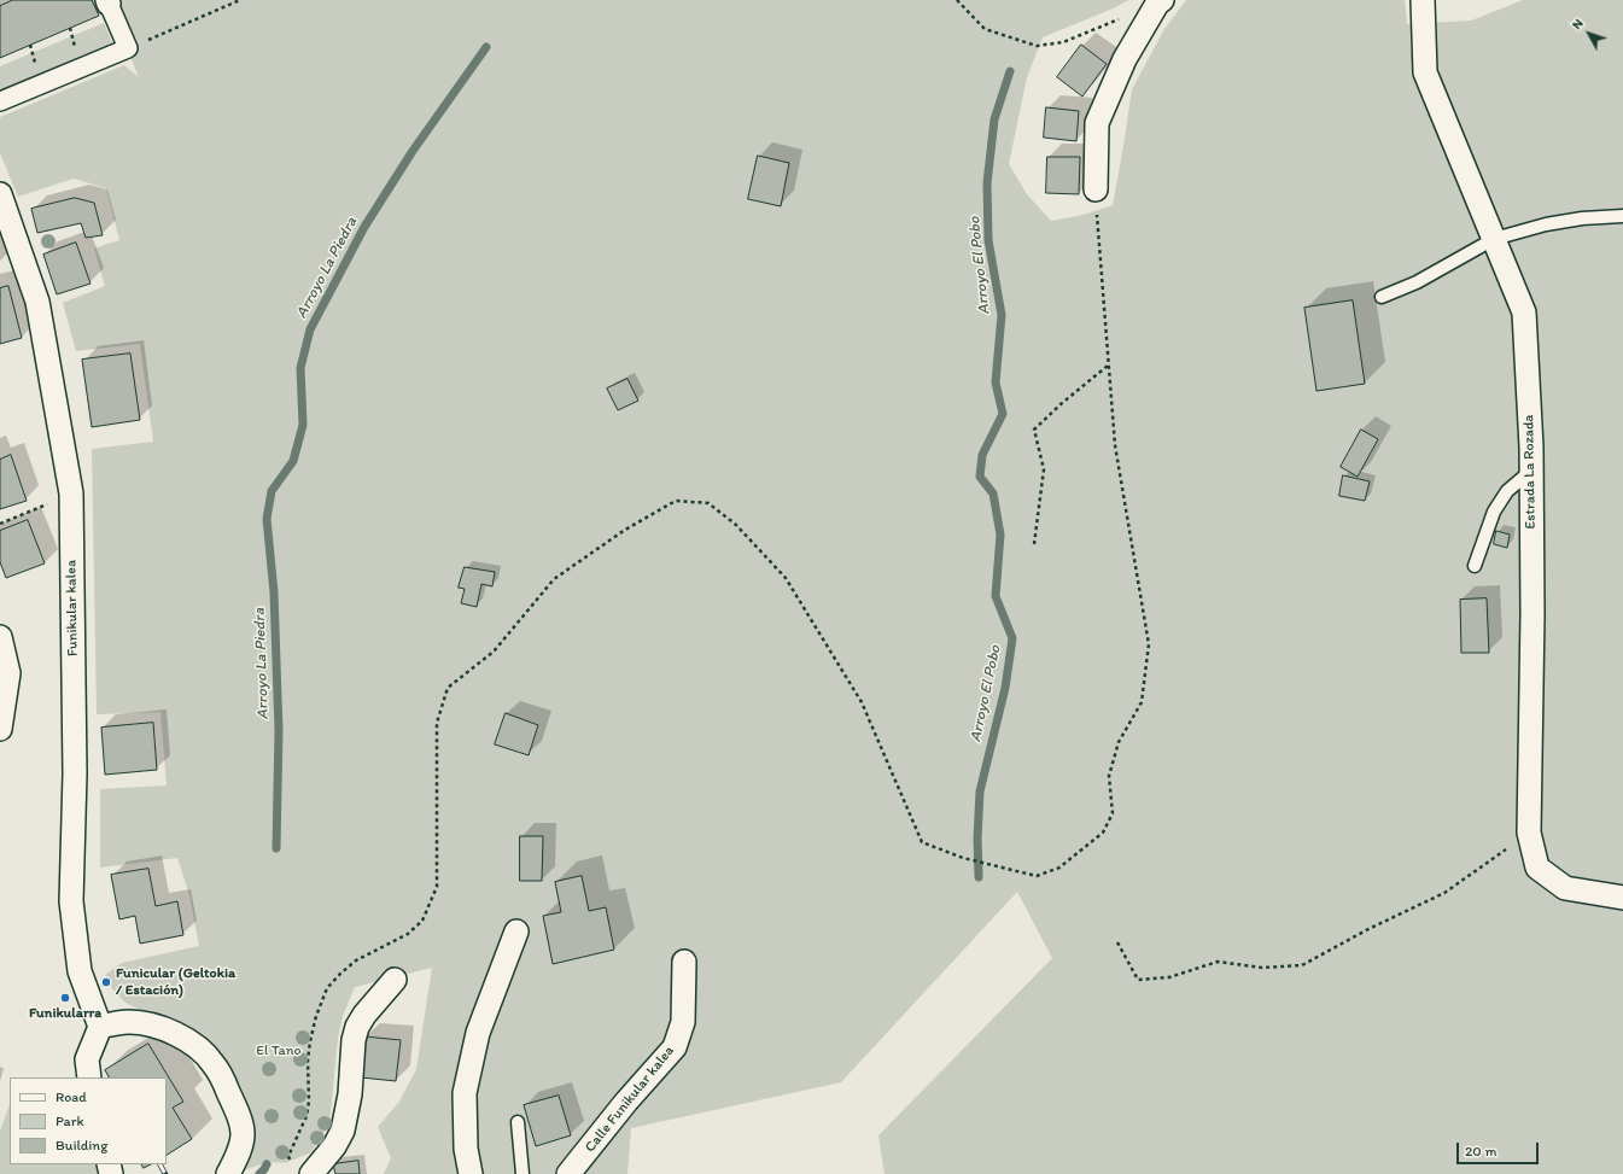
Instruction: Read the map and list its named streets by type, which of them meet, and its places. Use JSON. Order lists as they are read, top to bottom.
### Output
{
  "streets": {
    "street": ["Estrada La Rozada", "Funikular kalea", "Calle Funikular kalea"]
  },
  "water": ["Arroyo El Pobo", "Arroyo La Piedra"],
  "parks": ["El Tano"],
  "places": ["Funicular (Geltokia / Estación)", "Funikularra"],
  "legend": ["Road", "Park", "Building"],
  "scale_bar": "20 m",
  "north": "top left"
}
